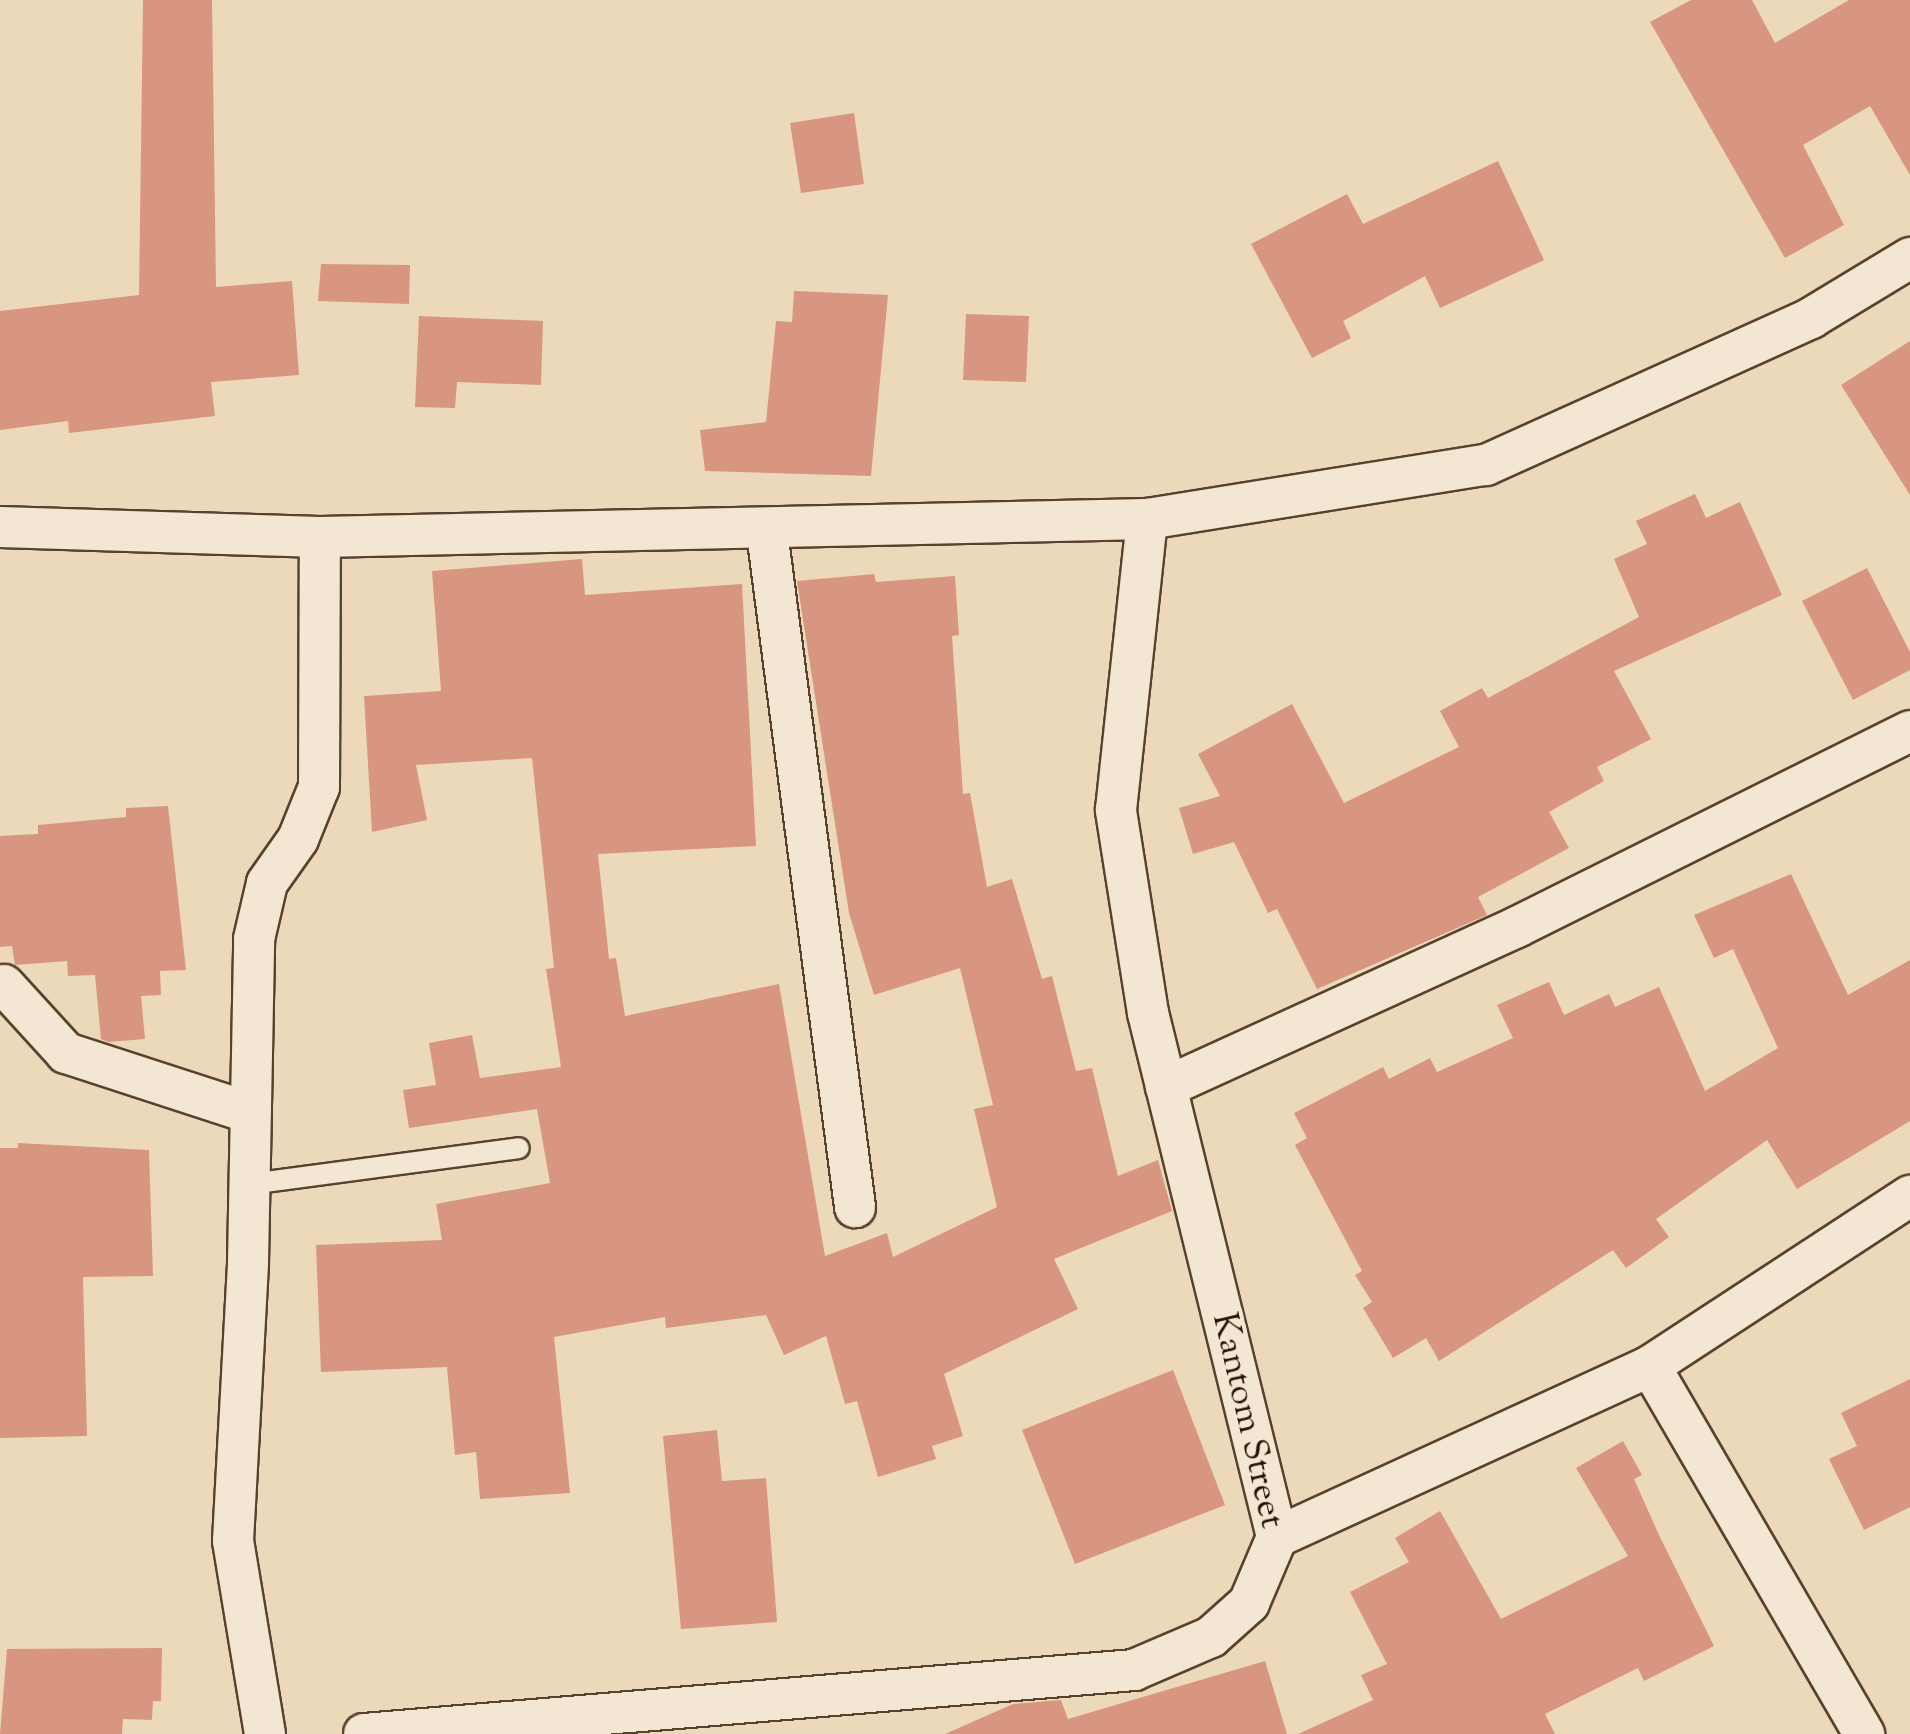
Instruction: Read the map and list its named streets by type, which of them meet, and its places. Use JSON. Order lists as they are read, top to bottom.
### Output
{
  "streets": {
    "street": ["Kantom Street"]
  }
}
